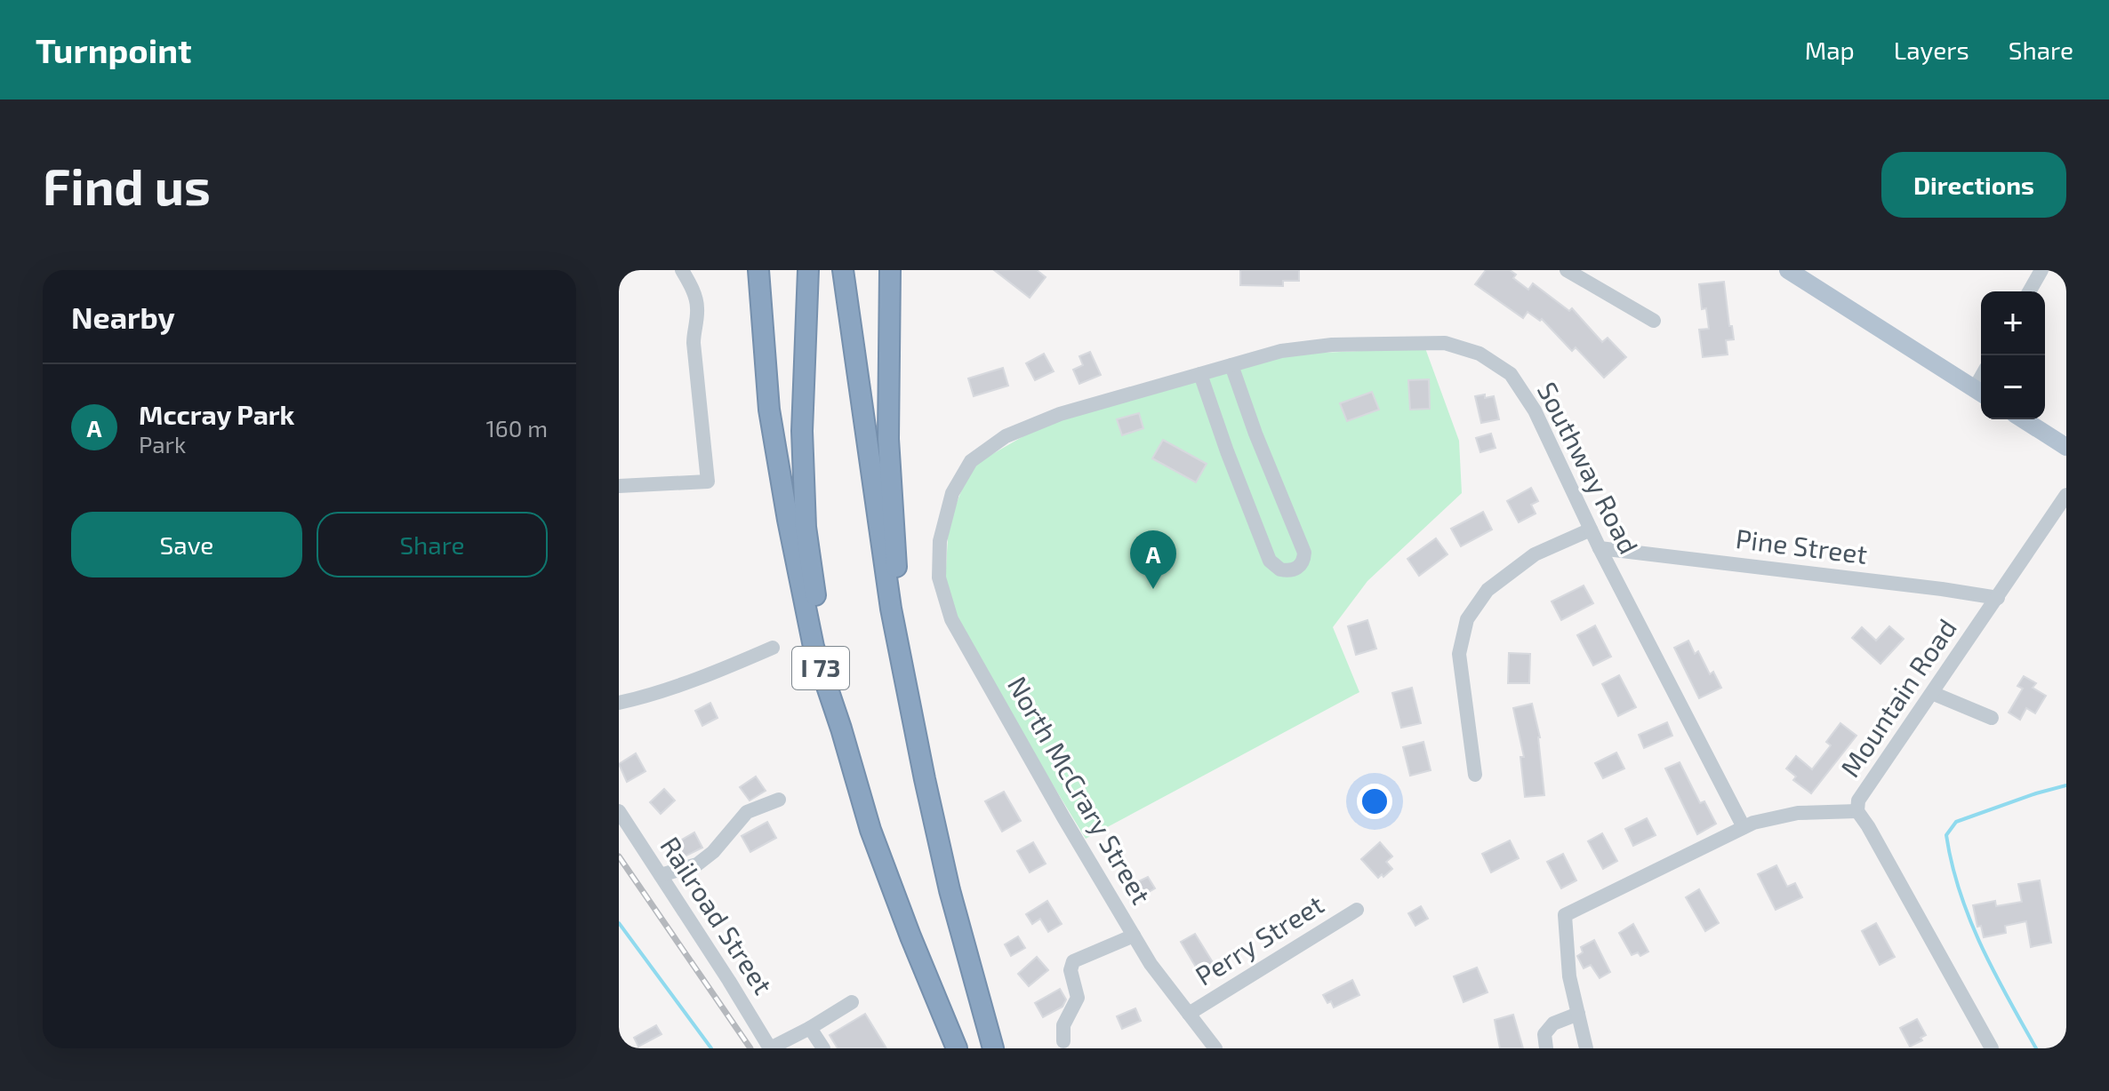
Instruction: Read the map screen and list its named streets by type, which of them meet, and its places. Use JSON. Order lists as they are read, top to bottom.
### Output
{
  "streets": {
    "highway": ["I 73"],
    "street": [
      "Southway Road",
      "Pine Street",
      "Mountain Road",
      "North McCrary Street",
      "Railroad Street",
      "Perry Street"
    ]
  },
  "crossings": [
    ["Southway Road", "Pine Street"],
    ["Southway Road", "North McCrary Street"],
    ["Pine Street", "Mountain Road"],
    ["North McCrary Street", "Perry Street"]
  ],
  "page": {
    "header": "Turnpoint",
    "nav": ["Map", "Layers", "Share"],
    "buttons": [
      "Directions",
      ["Save", "Share"]
    ],
    "title": "Find us",
    "heading": "Nearby",
    "map_buttons": ["+", "−"],
    "list": [
      {
        "mark": "A",
        "name": "Mccray Park",
        "note": "Park",
        "value": "160 m"
      }
    ],
    "pins": "A"
  }
}
